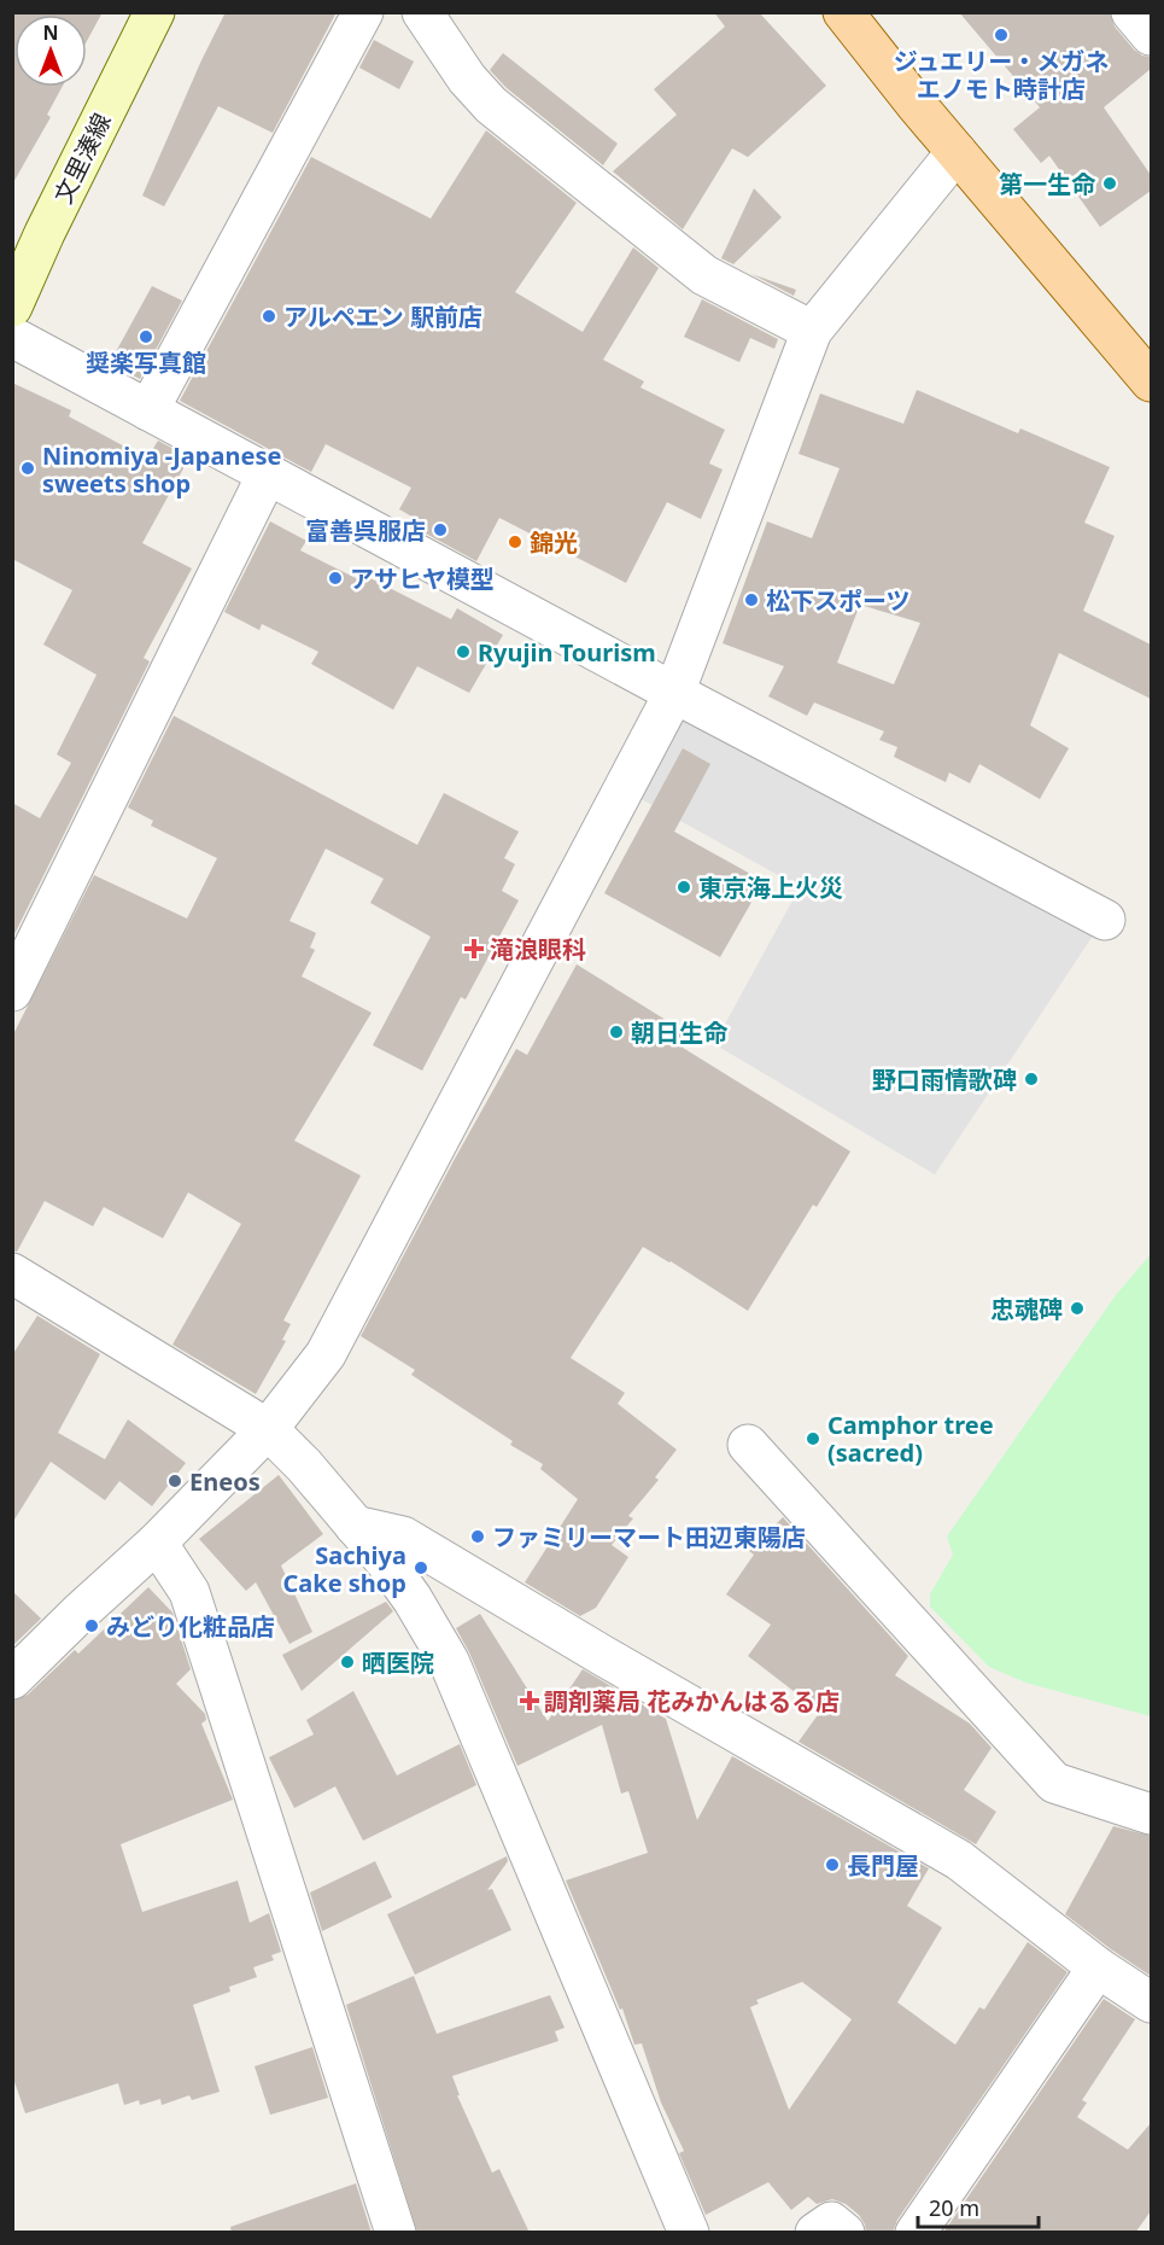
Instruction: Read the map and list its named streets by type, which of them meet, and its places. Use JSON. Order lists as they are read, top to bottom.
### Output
{
  "streets": {
    "main road": ["文里湊線"]
  },
  "places": {
    "other": [
      "ジュエリー・メガネ エノモト時計店",
      "第一生命",
      "アルペエン 駅前店",
      "奨楽写真館",
      "Ninomiya -Japanese sweets shop",
      "富善呉服店",
      "錦光",
      "アサヒヤ模型",
      "松下スポーツ",
      "Ryujin Tourism",
      "東京海上火災",
      "朝日生命",
      "野口雨情歌碑",
      "忠魂碑",
      "Camphor tree (sacred)",
      "Eneos",
      "ファミリーマート田辺東陽店",
      "Sachiya Cake shop",
      "みどり化粧品店",
      "晒医院",
      "長門屋"
    ],
    "health": ["滝浪眼科", "調剤薬局 花みかんはるる店"]
  },
  "scale_bar": "20 m",
  "north": "top"
}
